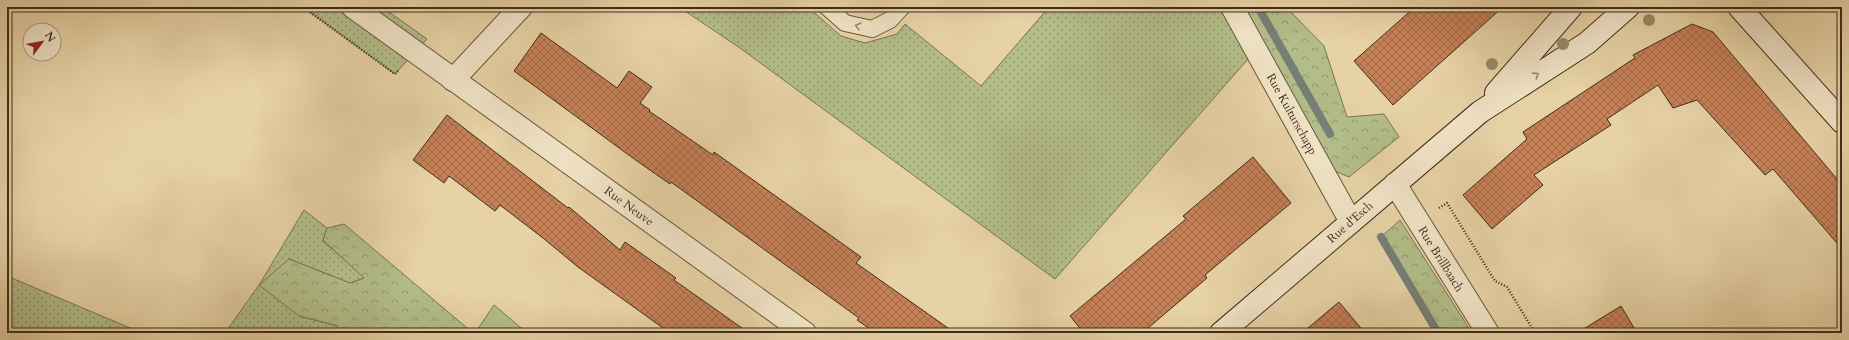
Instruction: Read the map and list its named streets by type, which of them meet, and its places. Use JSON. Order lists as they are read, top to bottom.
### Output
{
  "streets": {
    "street": [
      "Rue Kulturschapp",
      "Rue Neuve",
      "Rue d'Esch",
      "Rue Brillbaach"
    ]
  },
  "crossings": [
    ["Rue Kulturschapp", "Rue d'Esch"],
    ["Rue d'Esch", "Rue Brillbaach"]
  ],
  "north": "top right"
}
